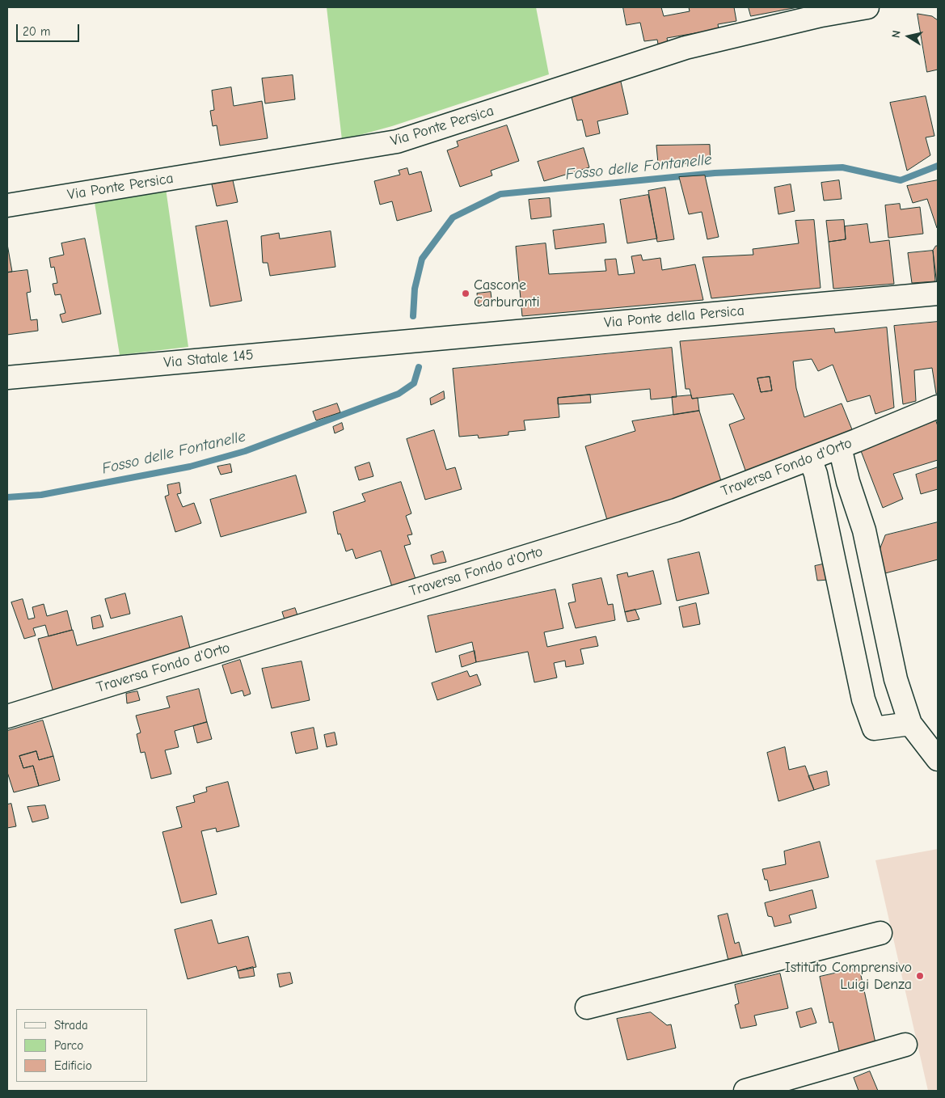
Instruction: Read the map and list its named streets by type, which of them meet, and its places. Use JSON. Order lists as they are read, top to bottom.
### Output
{
  "streets": {
    "street": [
      "Via Ponte Persica",
      "Via Ponte della Persica",
      "Via Statale 145",
      "Traversa Fondo d'Orto"
    ]
  },
  "crossings": [
    ["Via Ponte della Persica", "Via Statale 145"]
  ],
  "water": ["Fosso delle Fontanelle"],
  "places": ["Cascone Carburanti", "Istituto Comprensivo Luigi Denza"],
  "legend": ["Strada", "Parco", "Edificio"],
  "scale_bar": "20 m",
  "north": "left"
}
